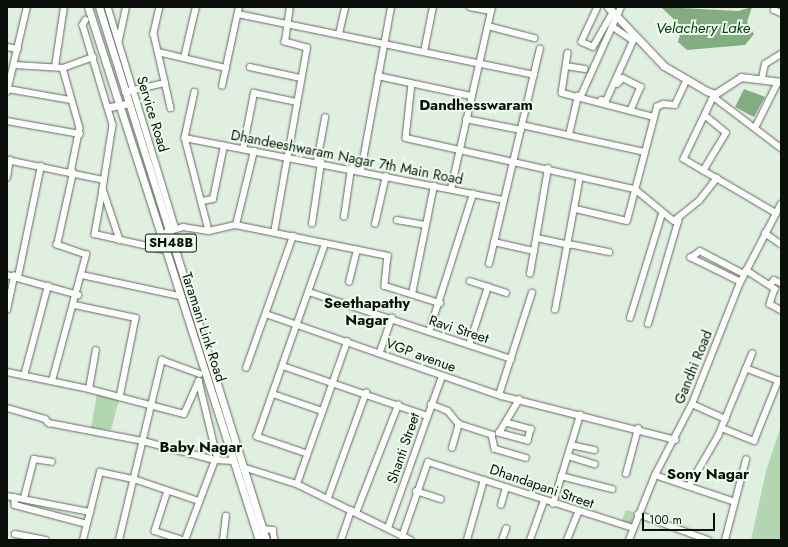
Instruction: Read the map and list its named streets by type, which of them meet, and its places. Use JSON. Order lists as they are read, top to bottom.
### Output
{
  "streets": {
    "main road": ["SH48B", "Taramani Link Road"],
    "street": [
      "Service Road",
      "Dhandeeshwaram Nagar 7th Main Road",
      "Ravi Street",
      "VGP avenue",
      "Gandhi Road",
      "Shanti Street",
      "Dhandapani Street"
    ]
  },
  "crossings": [
    ["VGP avenue", "Gandhi Road"],
    ["VGP avenue", "Shanti Street"],
    ["Gandhi Road", "Dhandapani Street"]
  ],
  "districts": [
    "Dandhesswaram",
    "Seethapathy Nagar",
    "Baby Nagar",
    "Sony Nagar"
  ],
  "water": ["Velachery Lake"],
  "scale_bar": "100 m"
}
